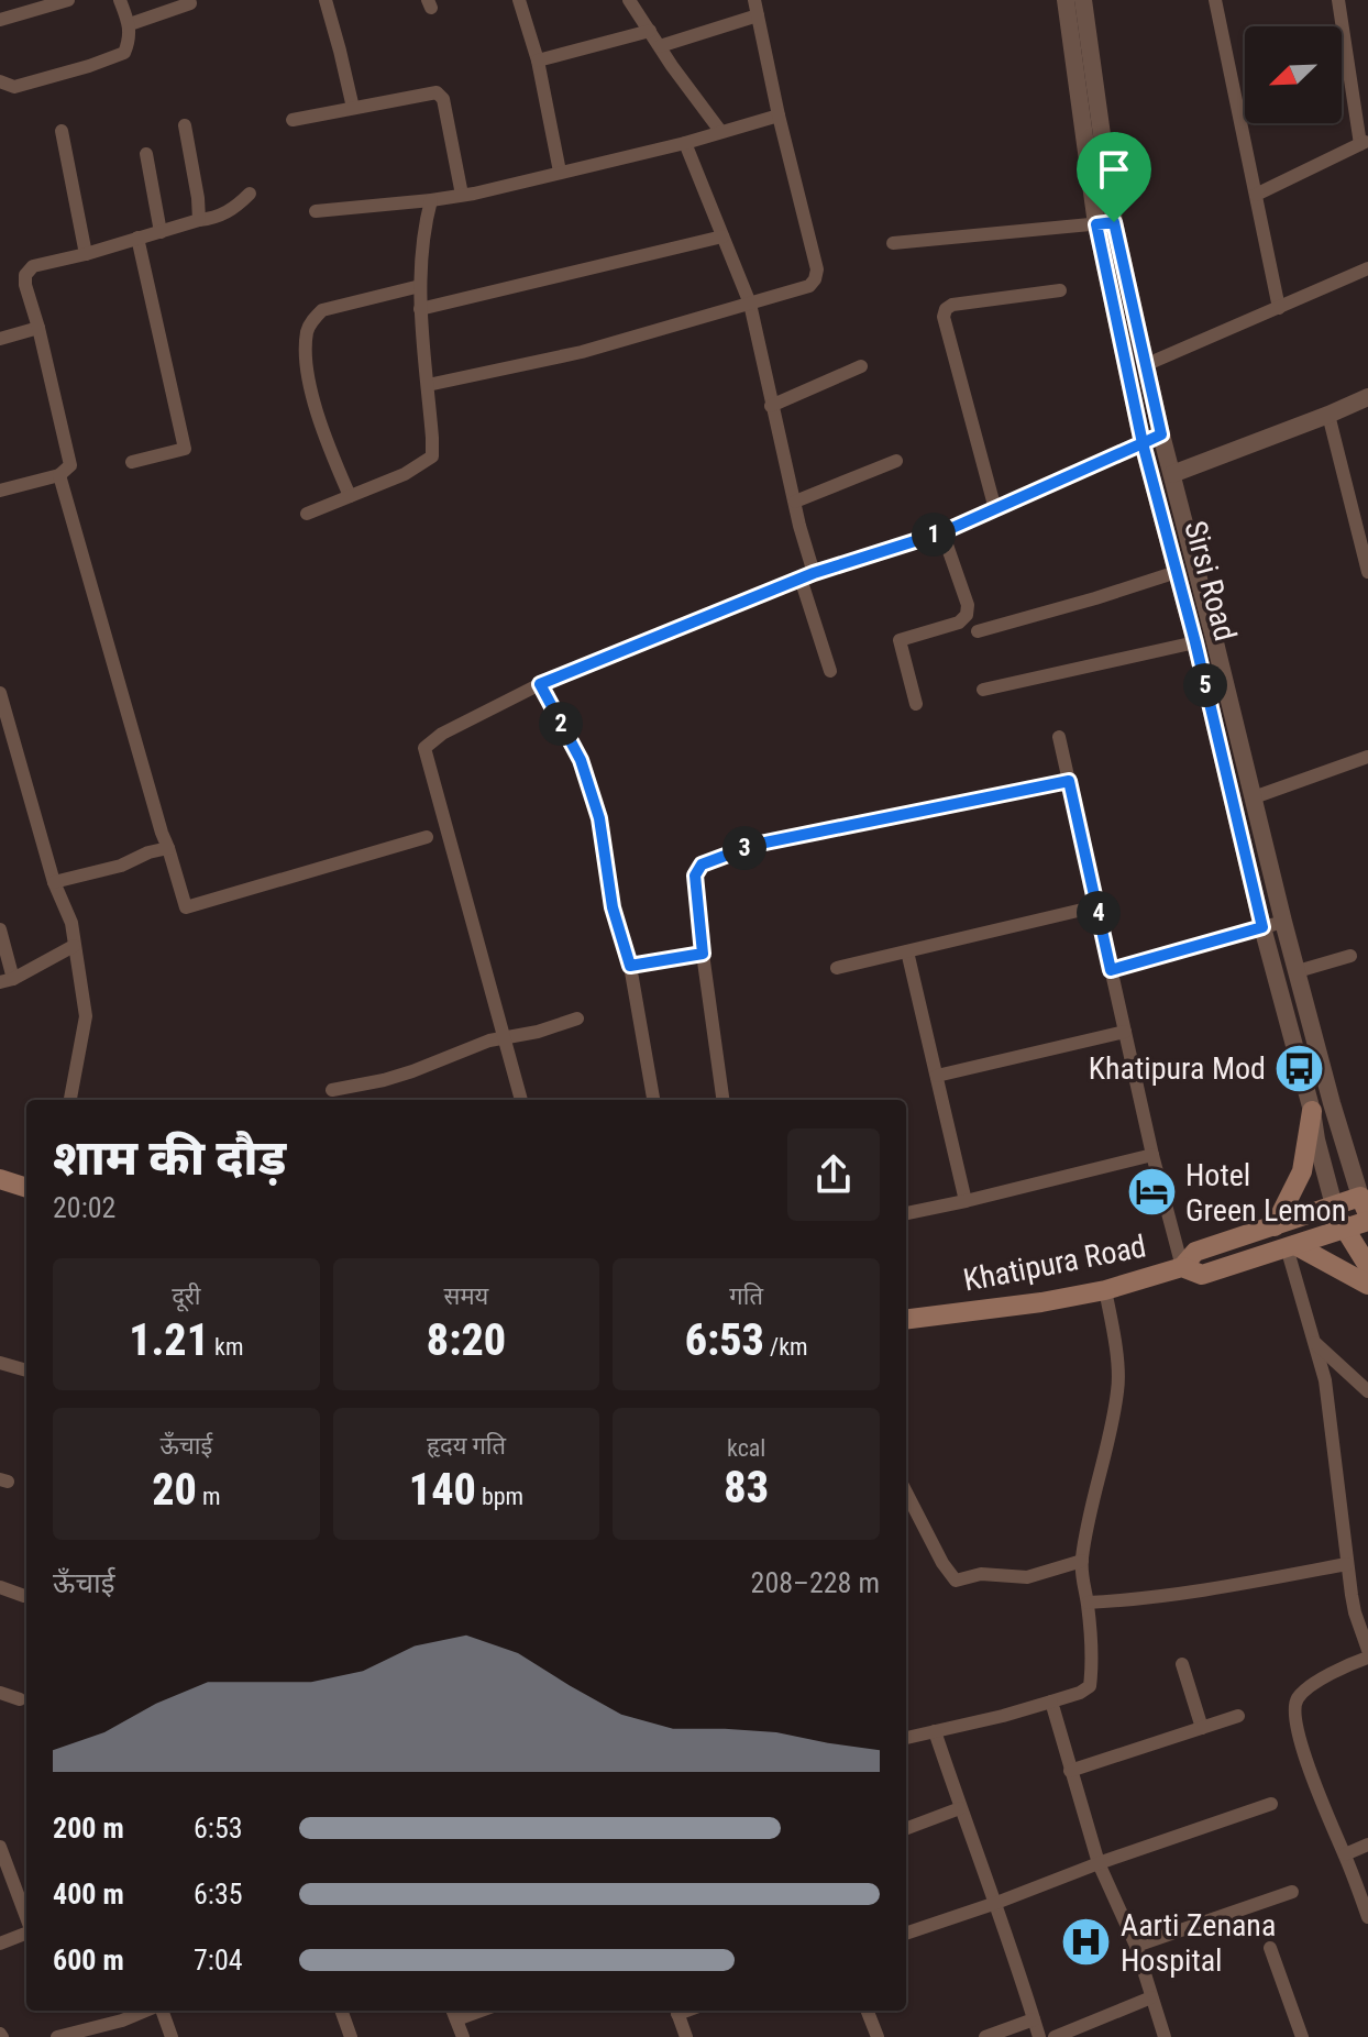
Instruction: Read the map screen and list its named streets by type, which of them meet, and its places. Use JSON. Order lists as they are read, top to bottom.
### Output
{
  "streets": {
    "main road": ["Sirsi Road", "Khatipura Road"]
  },
  "crossings": [
    ["Sirsi Road", "Khatipura Road"]
  ],
  "places": {
    "bus stop": ["Khatipura Mod"],
    "hotel": ["Hotel Green Lemon"],
    "hospital": ["Aarti Zenana Hospital"]
  },
  "north": "bottom left",
  "page": {
    "pins": [
      "1",
      "5",
      "2",
      "3",
      "4"
    ],
    "heading": ["शाम की दौड़", "20:02"],
    "stats": [
      ["दूरी", "1.21 km"],
      ["समय", "8:20"],
      ["गति", "6:53 /km"],
      ["ऊँचाई", "20 m"],
      ["हृदय गति", "140 bpm"],
      ["kcal", "83"]
    ],
    "chart": ["ऊँचाई", "208–228 m"],
    "list": [
      {
        "name": "200 m",
        "note": "6:53"
      },
      {
        "name": "400 m",
        "note": "6:35"
      },
      {
        "name": "600 m",
        "note": "7:04"
      }
    ]
  }
}
